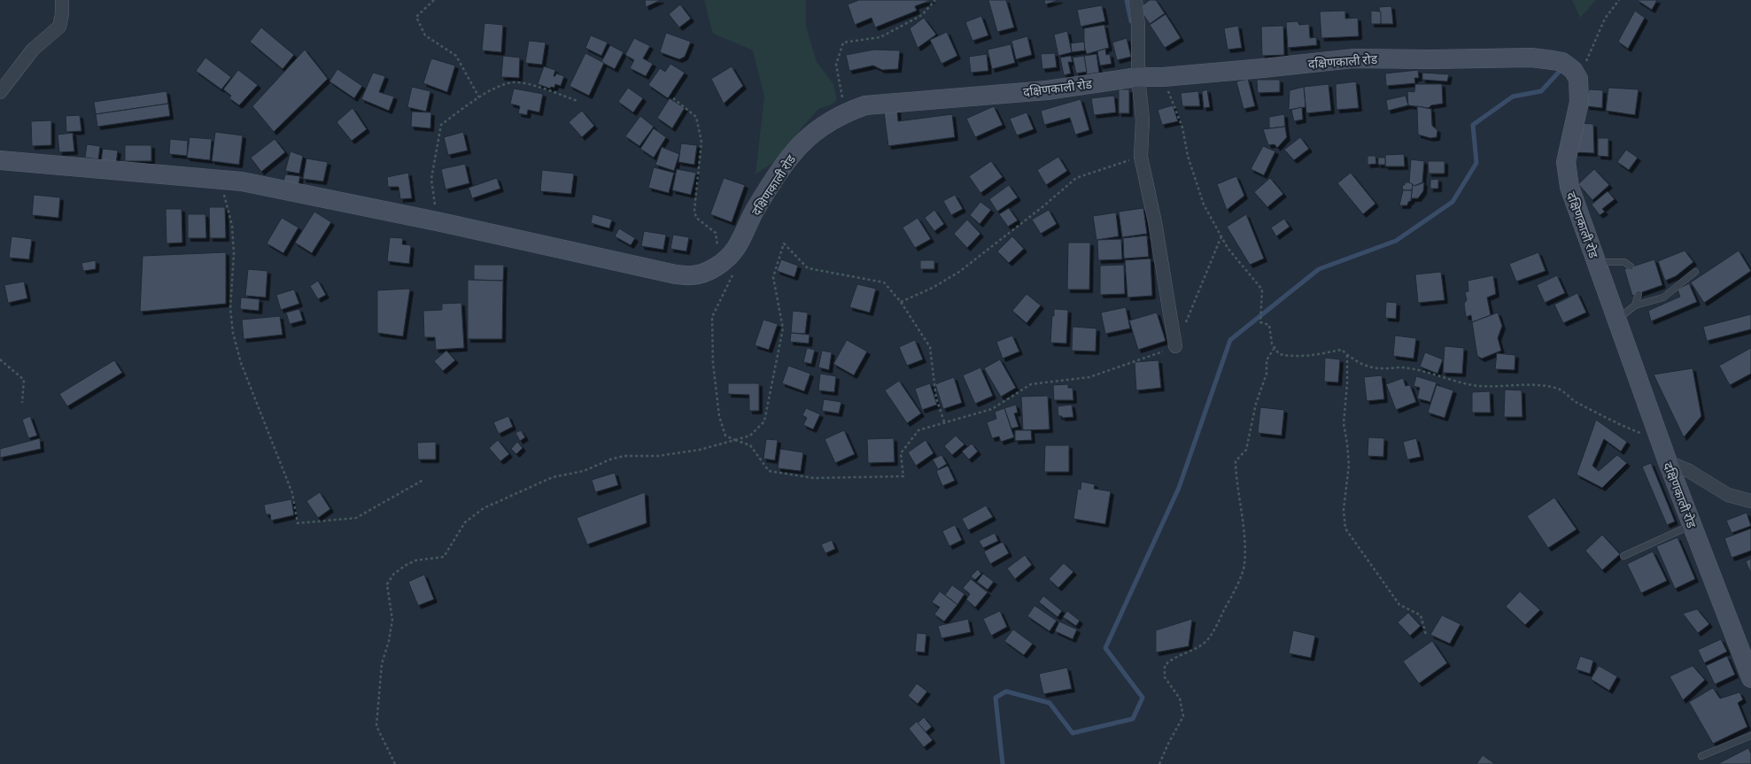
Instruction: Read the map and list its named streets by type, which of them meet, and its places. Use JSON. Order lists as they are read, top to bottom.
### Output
{
  "streets": {
    "main road": ["दक्षिणकाली रोड"]
  }
}
